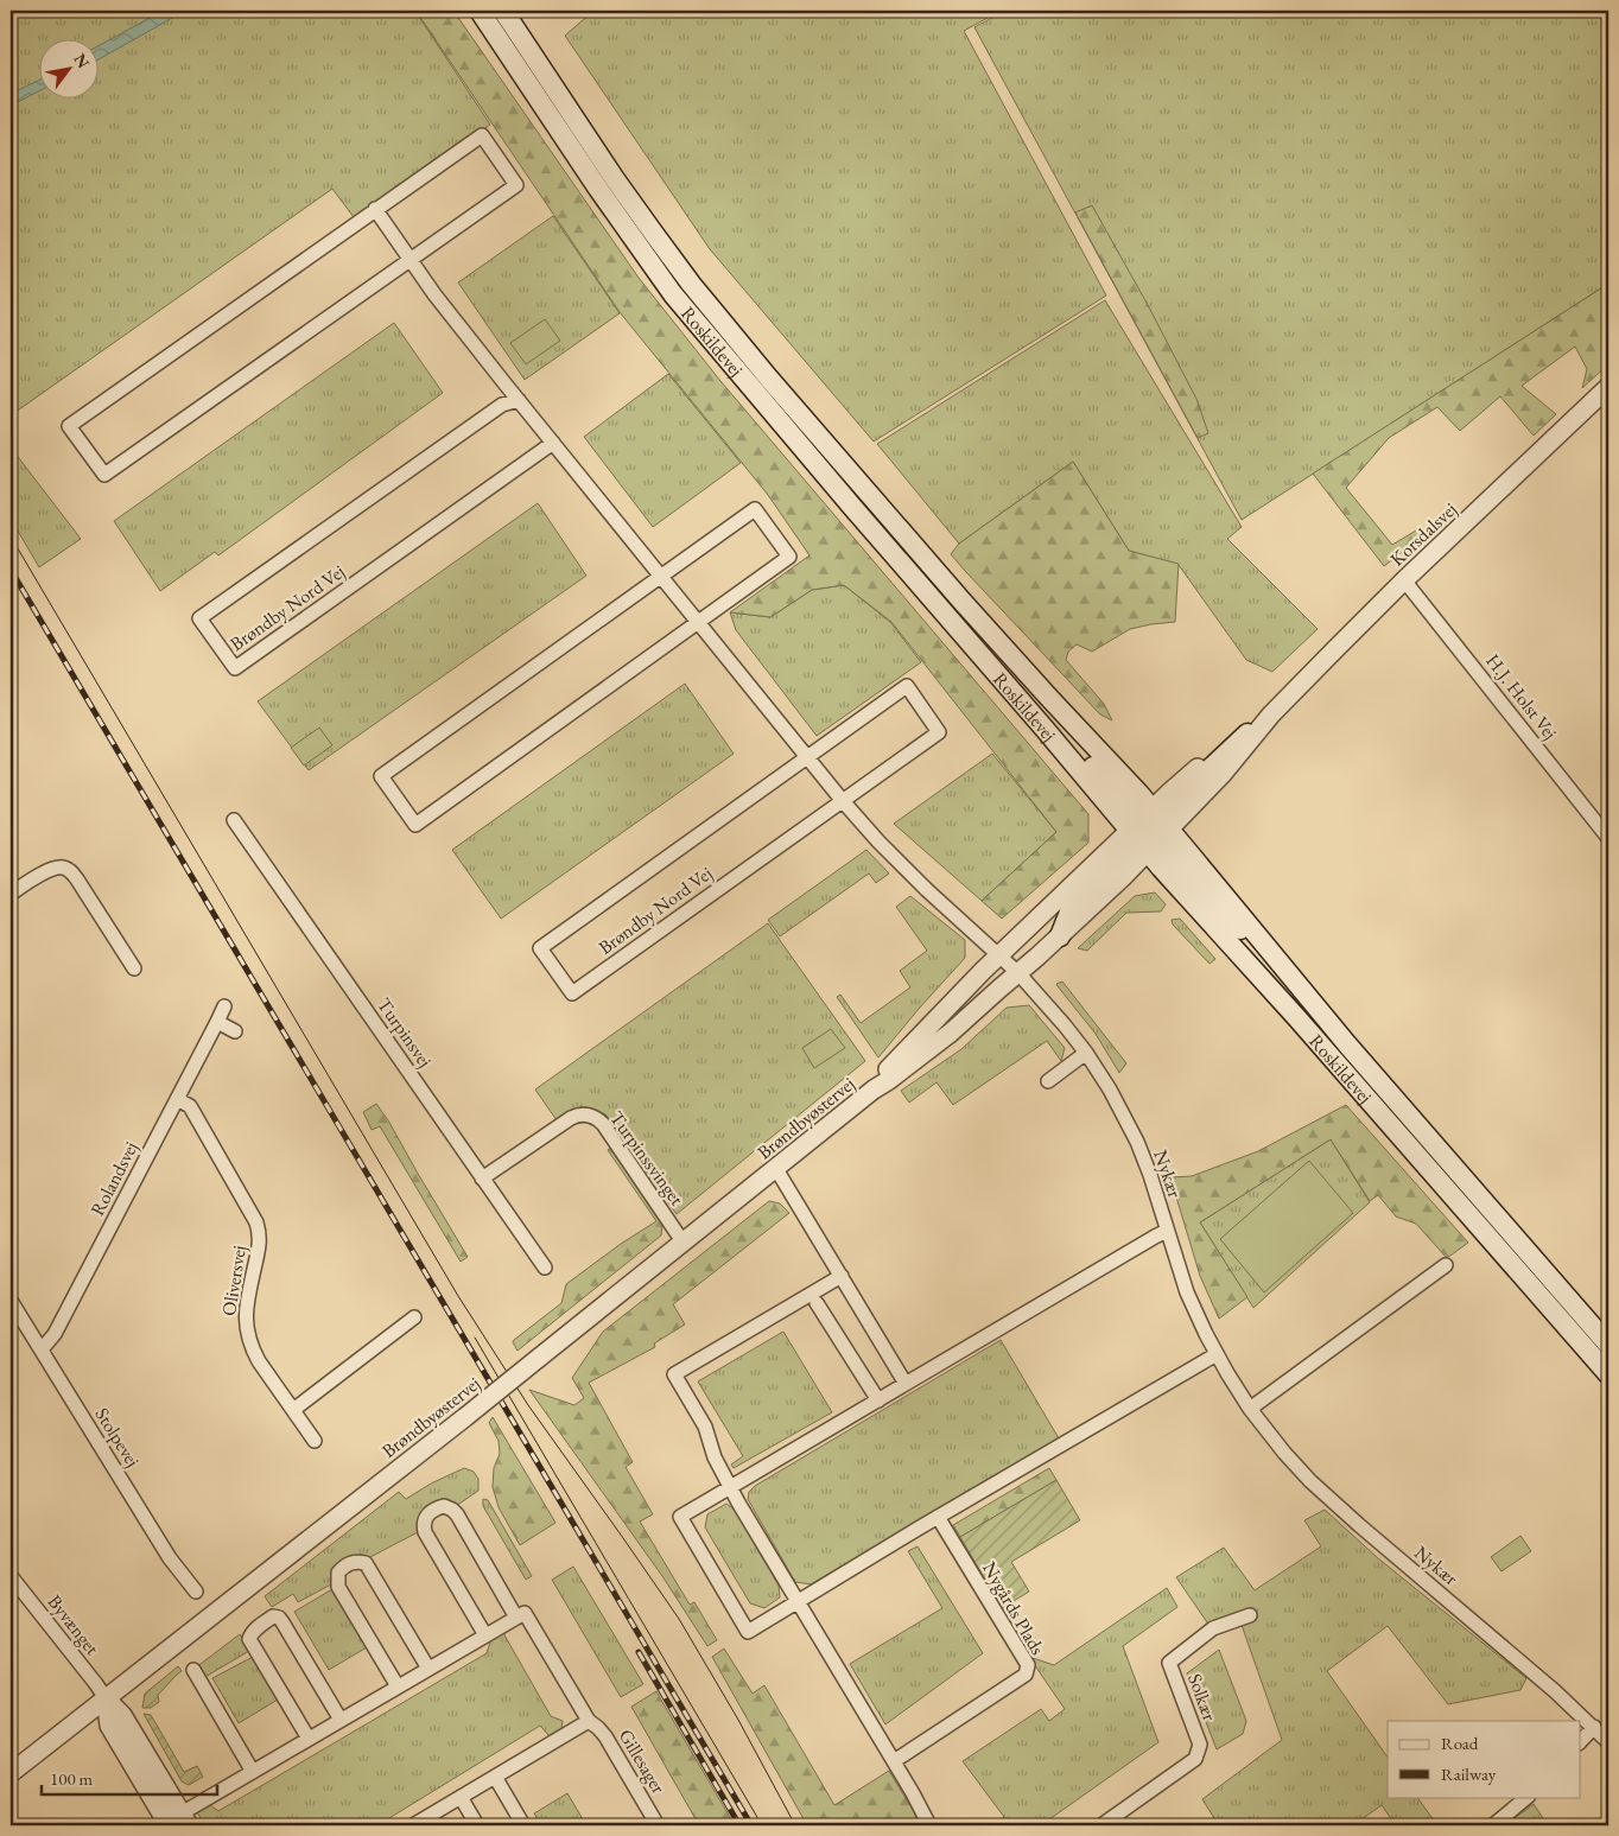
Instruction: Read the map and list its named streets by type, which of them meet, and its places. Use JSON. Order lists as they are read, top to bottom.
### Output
{
  "streets": {
    "main road": ["Roskildevej"],
    "street": [
      "Korsdalsvej",
      "Brøndby Nord Vej",
      "H.J. Holst Vej",
      "Turpinsvej",
      "Brøndbyøstervej",
      "Turpinssvinget",
      "Nykær",
      "Rolandsvej",
      "Oliversvej",
      "Stolpevej",
      "Nygårds Plads",
      "Byvænget",
      "Solkær",
      "Gillesager"
    ]
  },
  "crossings": [
    ["Roskildevej", "Korsdalsvej"],
    ["Roskildevej", "Brøndbyøstervej"],
    ["Korsdalsvej", "H.J. Holst Vej"],
    ["Korsdalsvej", "Brøndbyøstervej"],
    ["Turpinsvej", "Turpinssvinget"],
    ["Brøndbyøstervej", "Turpinssvinget"],
    ["Brøndbyøstervej", "Nykær"],
    ["Brøndbyøstervej", "Byvænget"],
    ["Rolandsvej", "Oliversvej"],
    ["Rolandsvej", "Stolpevej"]
  ],
  "legend": ["Road", "Railway"],
  "scale_bar": "100 m",
  "north": "top right"
}
